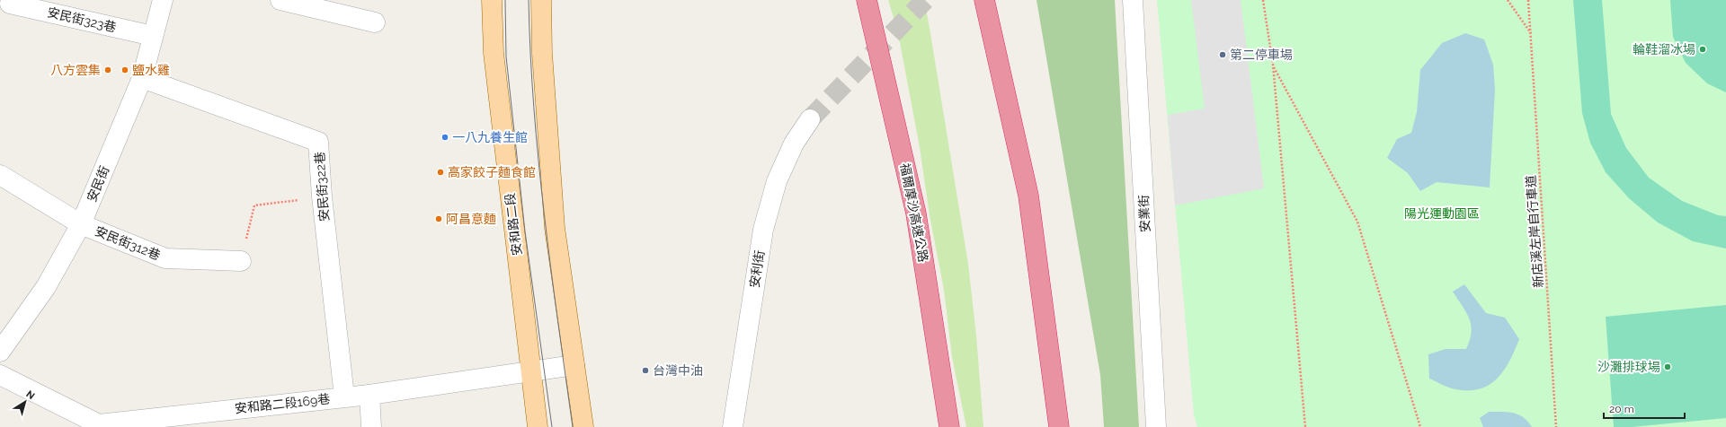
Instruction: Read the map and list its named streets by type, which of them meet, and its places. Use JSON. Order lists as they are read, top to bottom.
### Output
{
  "streets": {
    "highway": ["福爾摩沙高速公路"],
    "main road": ["安和路二段"],
    "street": [
      "安民街323巷",
      "安民街",
      "安民街322巷",
      "安業街",
      "安民街312巷",
      "安利街",
      "安和路二段169巷"
    ],
    "path": ["新店溪左岸自行車道"]
  },
  "crossings": [
    ["安民街323巷", "安民街"],
    ["安民街", "安民街322巷"],
    ["安民街", "安民街312巷"],
    ["安民街322巷", "安和路二段169巷"],
    ["安和路二段", "安和路二段169巷"]
  ],
  "parks": ["陽光運動園區"],
  "places": [
    "輪鞋溜冰場",
    "第二停車場",
    "八方雲集",
    "鹽水雞",
    "一八九養生館",
    "高家餃子麵食館",
    "阿昌意麵",
    "沙灘排球場",
    "台灣中油"
  ],
  "scale_bar": "20 m",
  "north": "top right"
}
